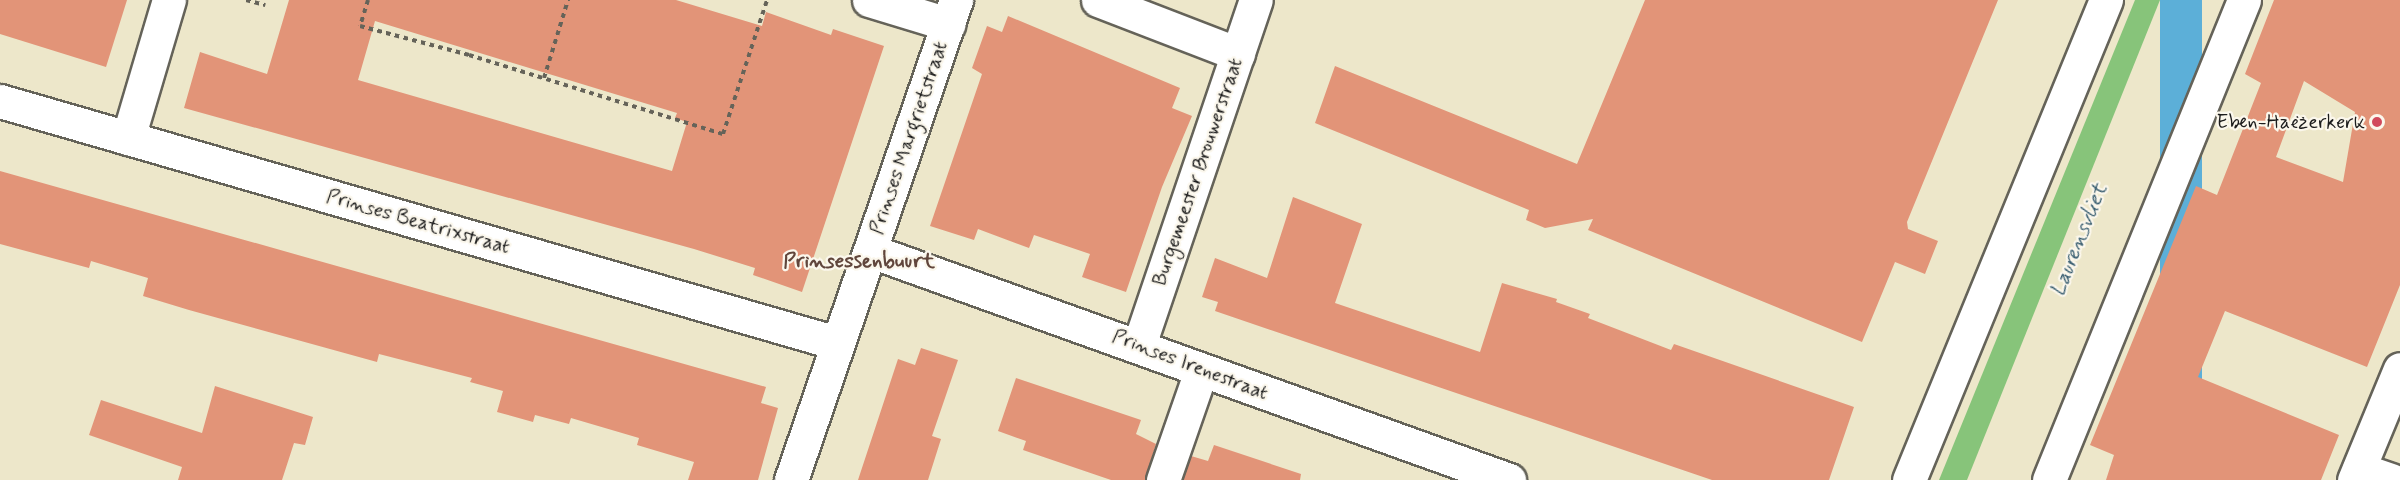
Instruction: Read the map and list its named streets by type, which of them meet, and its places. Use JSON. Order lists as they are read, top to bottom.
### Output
{
  "streets": {
    "street": [
      "Prinses Margrietstraat",
      "Burgemeester Brouwerstraat",
      "Prinses Beatrixstraat",
      "Prinses Irenestraat"
    ]
  },
  "crossings": [
    ["Prinses Margrietstraat", "Prinses Beatrixstraat"],
    ["Prinses Margrietstraat", "Prinses Irenestraat"],
    ["Burgemeester Brouwerstraat", "Prinses Irenestraat"]
  ],
  "districts": ["Prinsessenbuurt"],
  "water": ["Laurensvliet"],
  "places": ["Eben-Haëzerkerk"]
}
